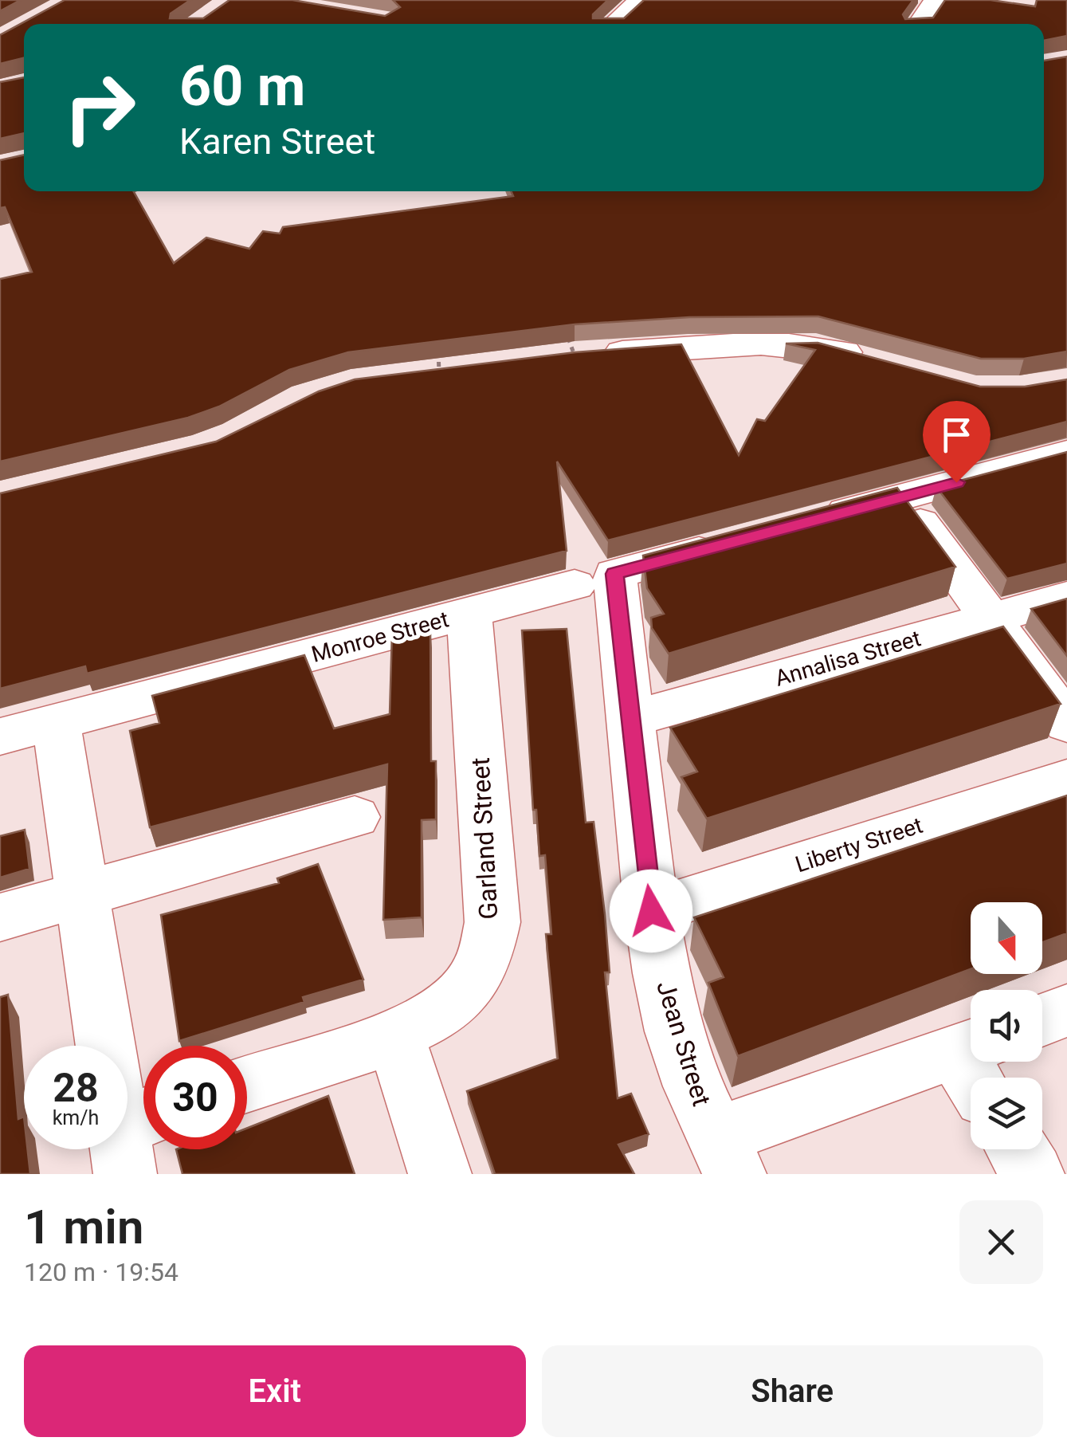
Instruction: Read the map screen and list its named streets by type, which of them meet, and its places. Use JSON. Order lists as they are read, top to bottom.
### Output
{
  "streets": {
    "street": [
      "Monroe Street",
      "Annalisa Street",
      "Garland Street",
      "Liberty Street",
      "Jean Street"
    ]
  },
  "crossings": [
    ["Monroe Street", "Garland Street"],
    ["Monroe Street", "Jean Street"],
    ["Annalisa Street", "Jean Street"],
    ["Liberty Street", "Jean Street"]
  ],
  "north": "bottom",
  "page": {
    "turn": ["60 m", "Karen Street"],
    "speed": "28 km/h",
    "limit": "30",
    "heading": ["1 min", "120 m · 19:54"],
    "buttons": ["Exit", "Share"]
  }
}
